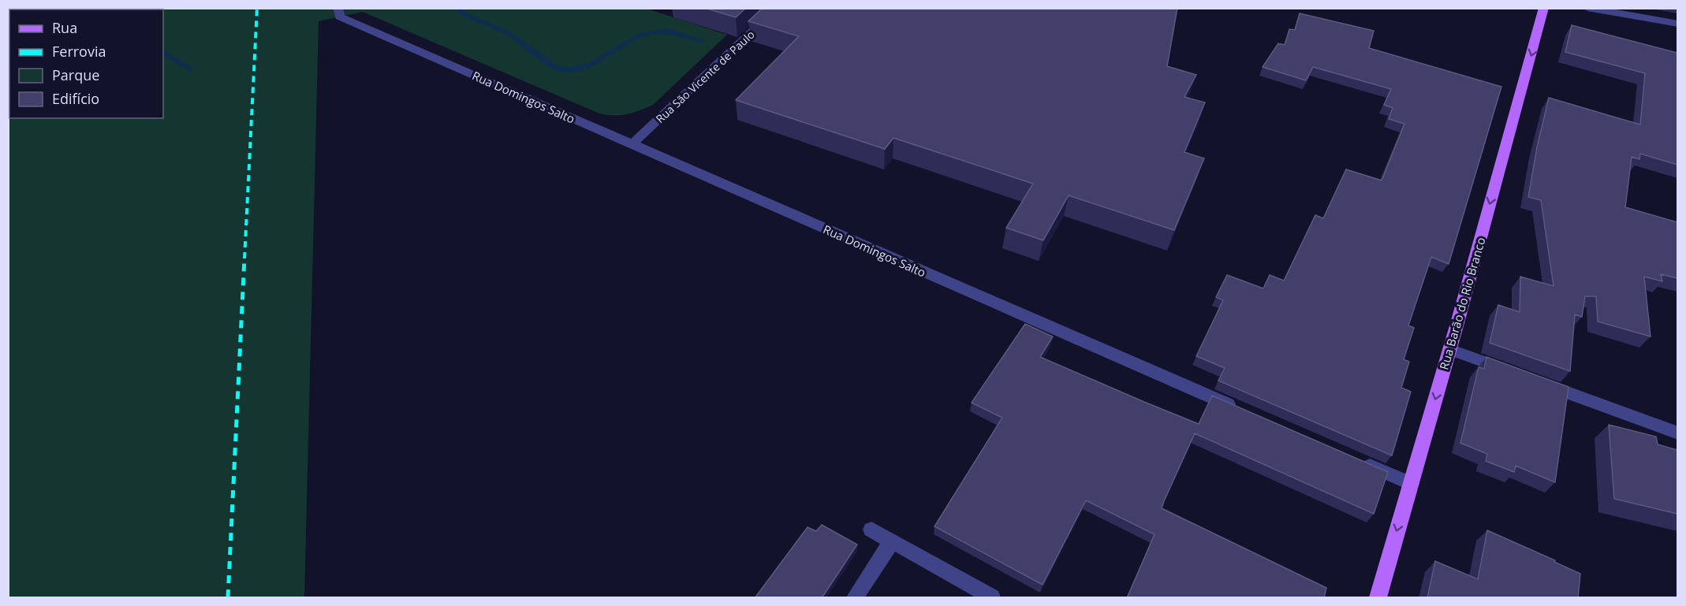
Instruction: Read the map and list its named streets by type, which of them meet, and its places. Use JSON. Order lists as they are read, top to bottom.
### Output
{
  "streets": {
    "main road": ["Rua Barão do Rio Branco"],
    "street": ["Rua São Vicente de Paulo", "Rua Domingos Salto"]
  },
  "crossings": [
    ["Rua São Vicente de Paulo", "Rua Domingos Salto"]
  ],
  "one_way": ["Rua Barão do Rio Branco"],
  "legend": [
    "Rua",
    "Ferrovia",
    "Parque",
    "Edifício"
  ]
}
